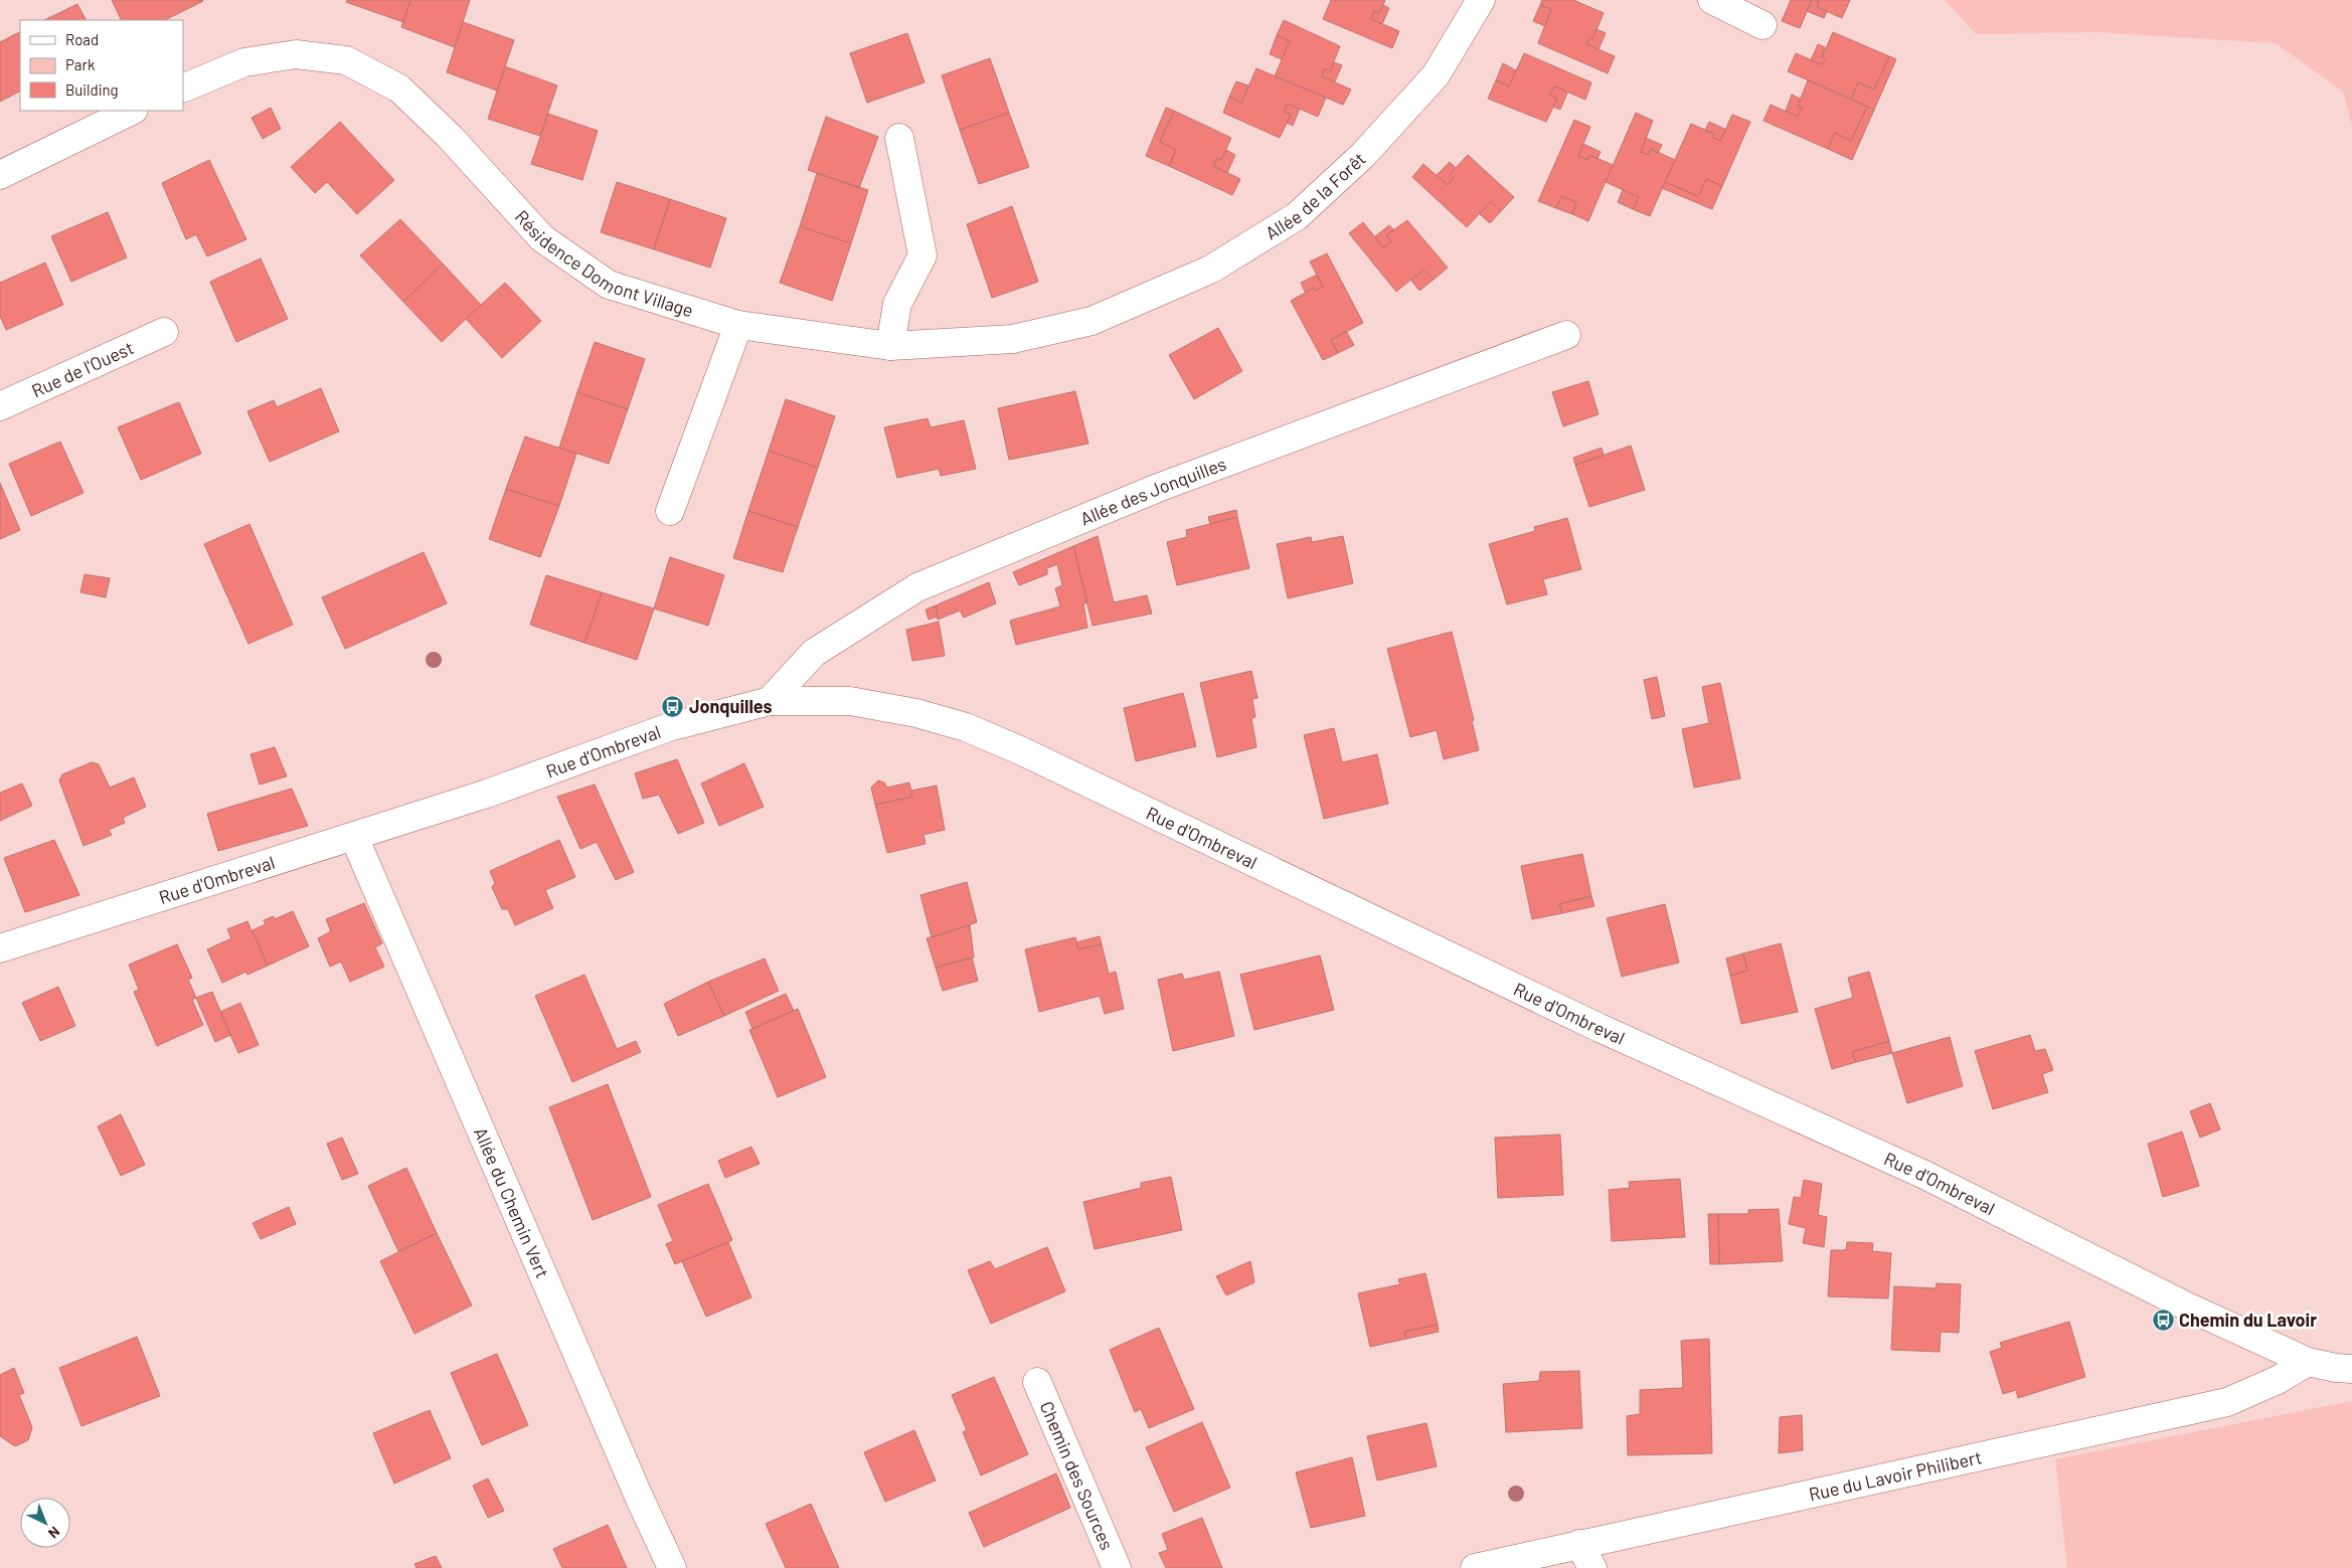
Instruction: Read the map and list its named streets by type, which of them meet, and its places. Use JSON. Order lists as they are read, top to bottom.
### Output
{
  "streets": {
    "street": [
      "Allée de la Forêt",
      "Résidence Domont Village",
      "Rue de l'Ouest",
      "Allée des Jonquilles",
      "Rue d'Ombreval",
      "Allée du Chemin Vert",
      "Rue du Lavoir Philibert",
      "Chemin des Sources"
    ]
  },
  "crossings": [
    ["Allée de la Forêt", "Résidence Domont Village"],
    ["Allée des Jonquilles", "Rue d'Ombreval"],
    ["Rue d'Ombreval", "Allée du Chemin Vert"],
    ["Rue d'Ombreval", "Rue du Lavoir Philibert"]
  ],
  "places": {
    "bus stop": ["Jonquilles", "Chemin du Lavoir"]
  },
  "legend": ["Road", "Park", "Building"],
  "north": "bottom right"
}
